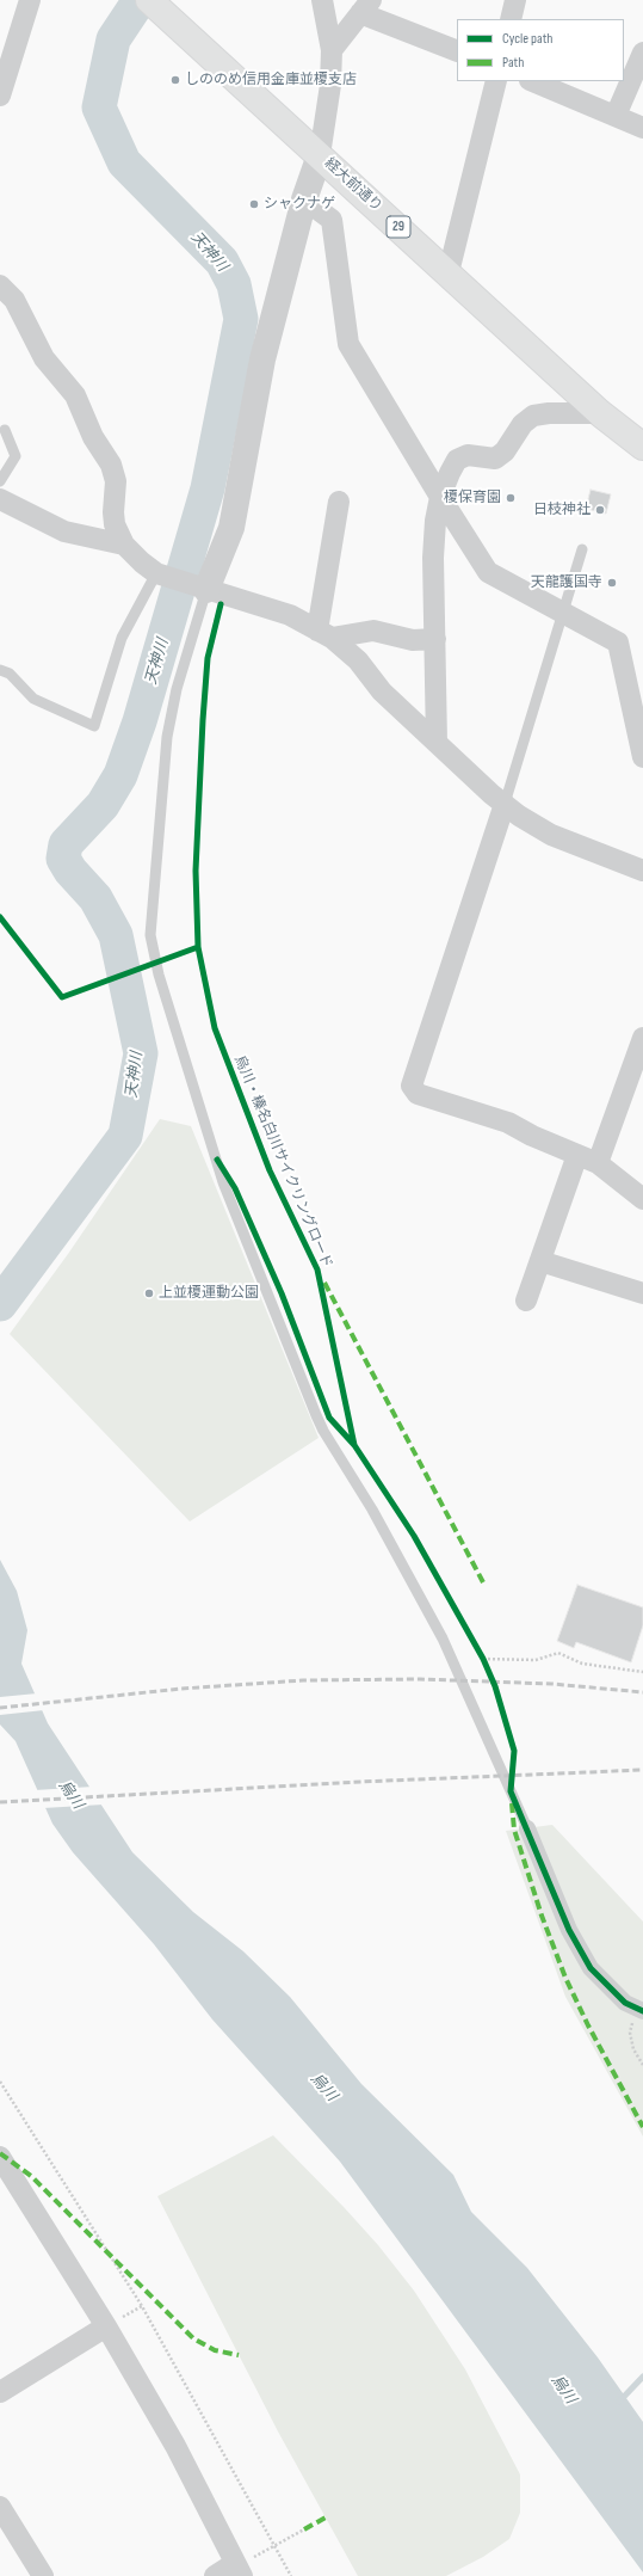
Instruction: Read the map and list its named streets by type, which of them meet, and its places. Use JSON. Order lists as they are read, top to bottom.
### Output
{
  "streets": {
    "main road": ["経大前通り", "29"],
    "cycle path": ["烏川・榛名白川サイクリングロード"]
  },
  "water": ["天神川", "烏川"],
  "places": [
    "しののめ信用金庫並榎支店",
    "シャクナゲ",
    "榎保育園",
    "日枝神社",
    "天龍護国寺",
    "上並榎運動公園"
  ],
  "legend": ["Cycle path", "Path"]
}
